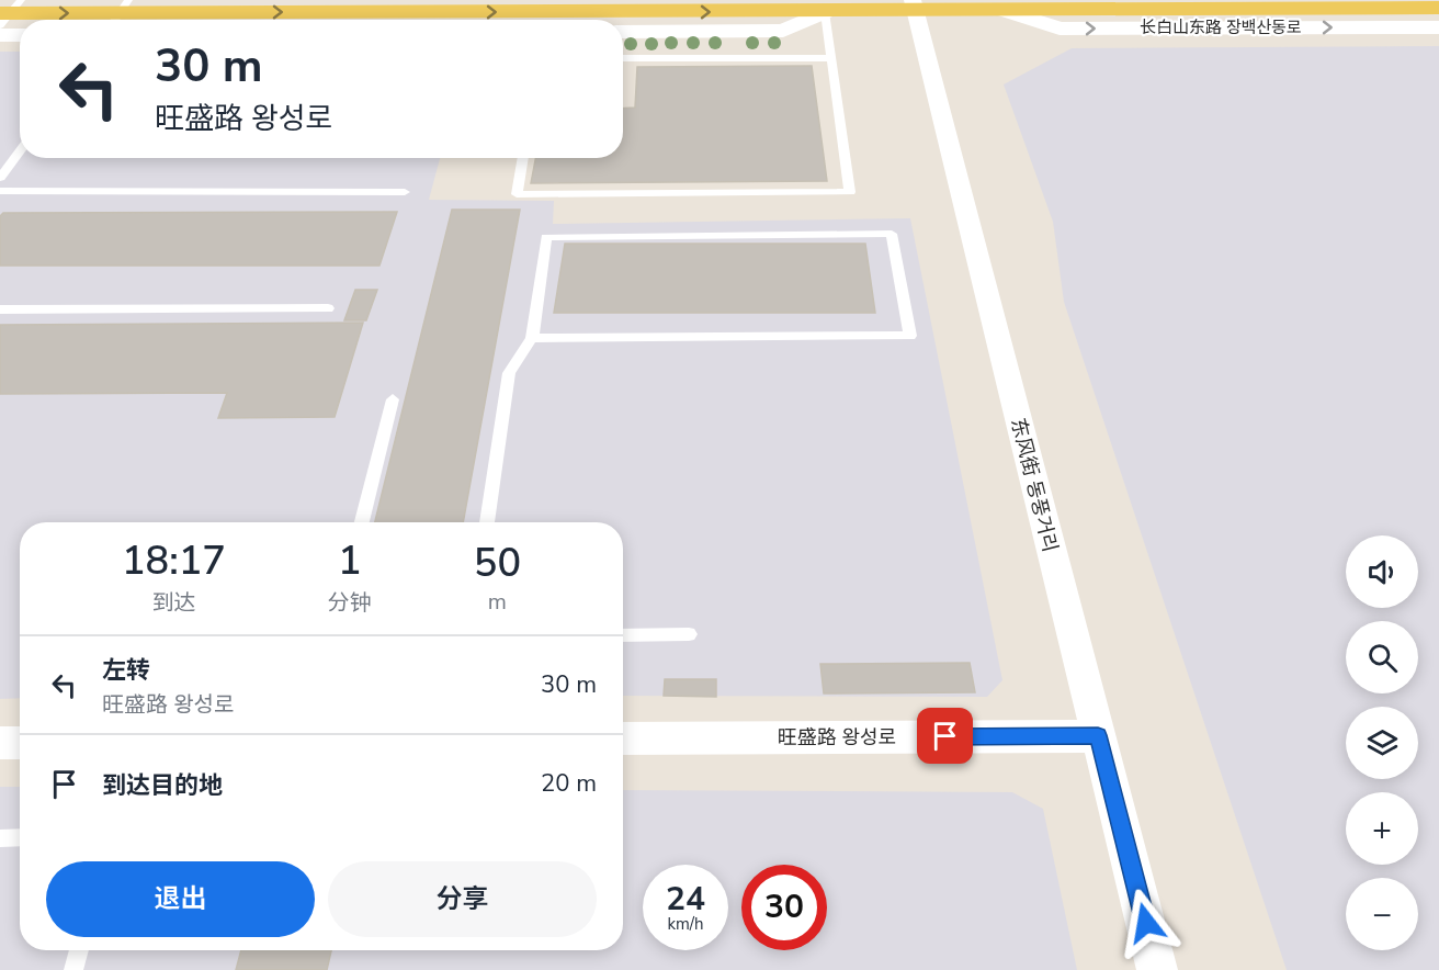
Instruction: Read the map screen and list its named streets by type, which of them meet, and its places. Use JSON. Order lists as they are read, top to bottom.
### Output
{
  "streets": {
    "main road": ["长白山东路 장백산동로"],
    "street": ["东风街 동풍거리", "旺盛路 왕성로"]
  },
  "crossings": [
    ["长白山东路 장백산동로", "东风街 동풍거리"],
    ["东风街 동풍거리", "旺盛路 왕성로"]
  ],
  "page": {
    "turn": ["30 m", "旺盛路 왕성로"],
    "eta": [
      "18:17",
      "到达",
      "1",
      "分钟",
      "50",
      "m"
    ],
    "map_buttons": ["+", "−"],
    "list": [
      {
        "name": "左转",
        "note": "旺盛路 왕성로",
        "value": "30 m"
      },
      {
        "name": "到达目的地",
        "value": "20 m"
      }
    ],
    "buttons": ["退出", "分享"],
    "speed": "24 km/h",
    "limit": "30"
  }
}
